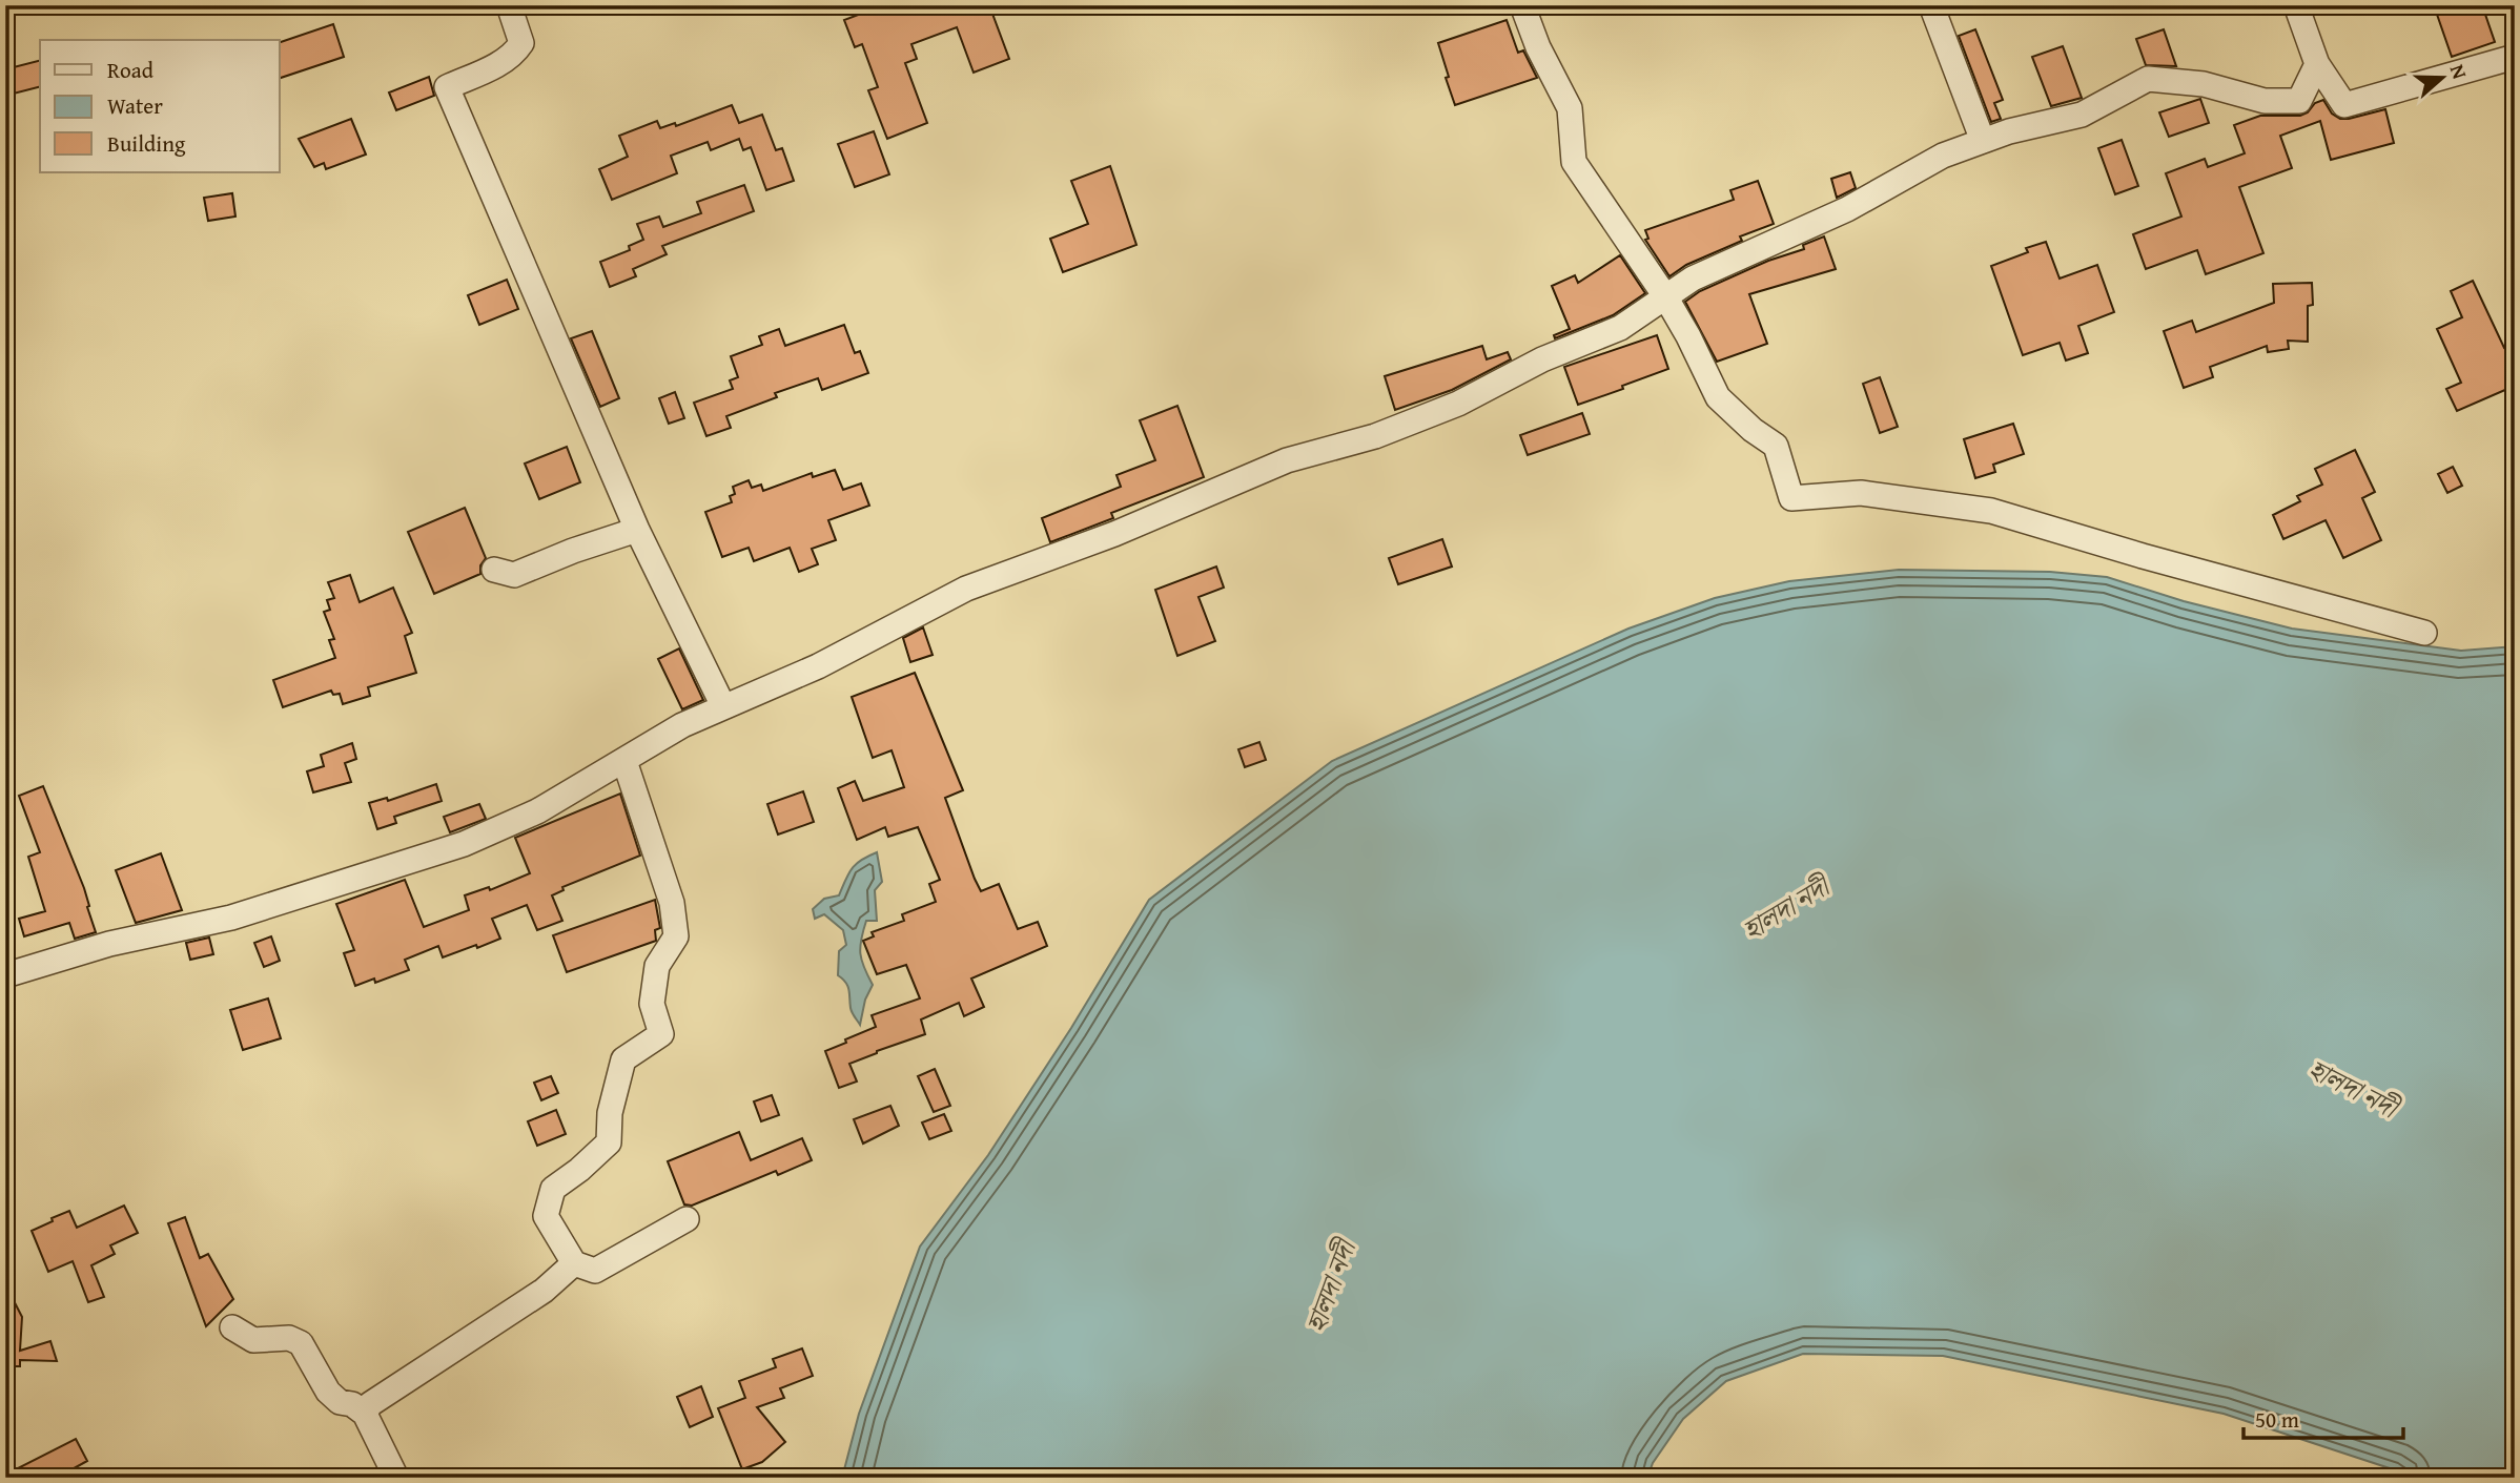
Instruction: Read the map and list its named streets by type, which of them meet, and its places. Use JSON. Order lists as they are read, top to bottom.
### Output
{
  "water": ["হালদা নদী"],
  "legend": ["Road", "Water", "Building"],
  "scale_bar": "50 m",
  "north": "right"
}
